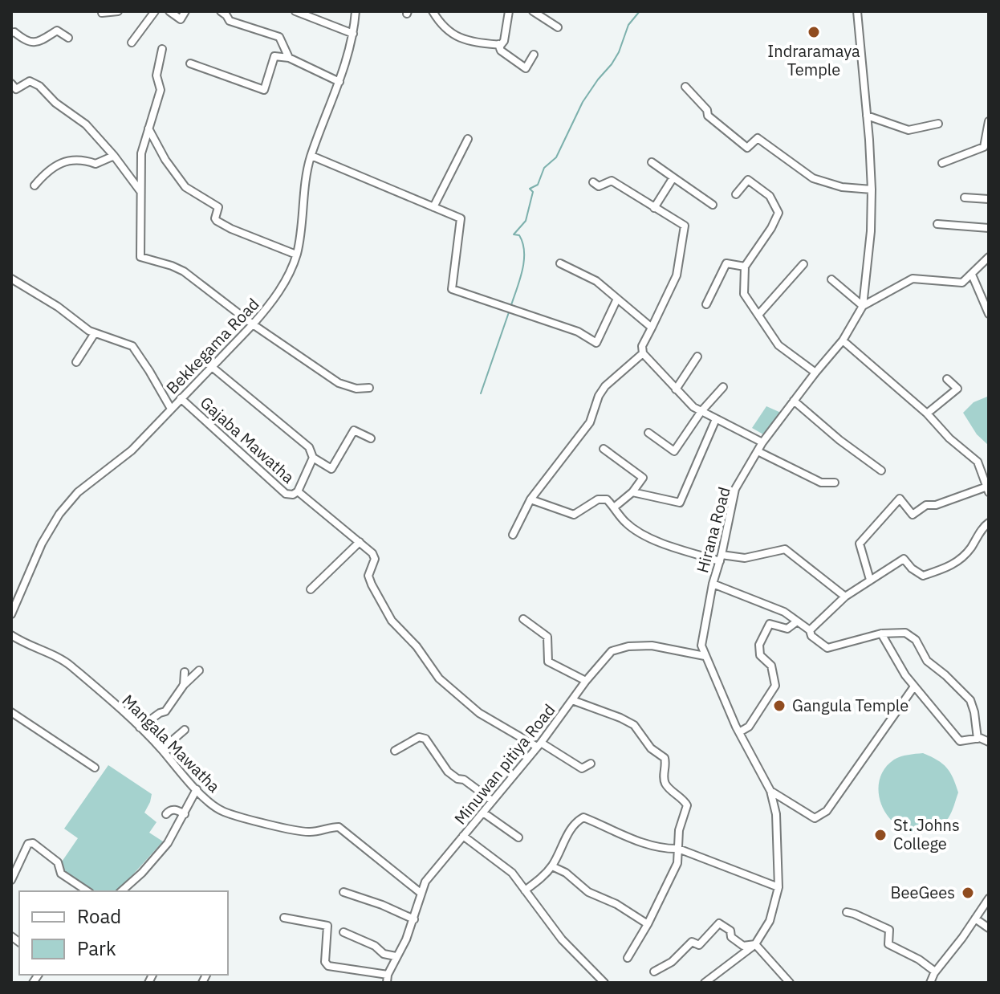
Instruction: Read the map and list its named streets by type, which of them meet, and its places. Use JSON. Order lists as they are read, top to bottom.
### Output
{
  "streets": {
    "street": [
      "Bekkegama Road",
      "Gajaba Mawatha",
      "Hirana Road",
      "Mangala Mawatha",
      "Minuwan pitiya Road"
    ]
  },
  "crossings": [
    ["Bekkegama Road", "Gajaba Mawatha"],
    ["Gajaba Mawatha", "Minuwan pitiya Road"],
    ["Hirana Road", "Minuwan pitiya Road"],
    ["Mangala Mawatha", "Minuwan pitiya Road"]
  ],
  "places": [
    "Indraramaya Temple",
    "Gangula Temple",
    "St. Johns College",
    "BeeGees"
  ],
  "legend": ["Road", "Park"]
}
